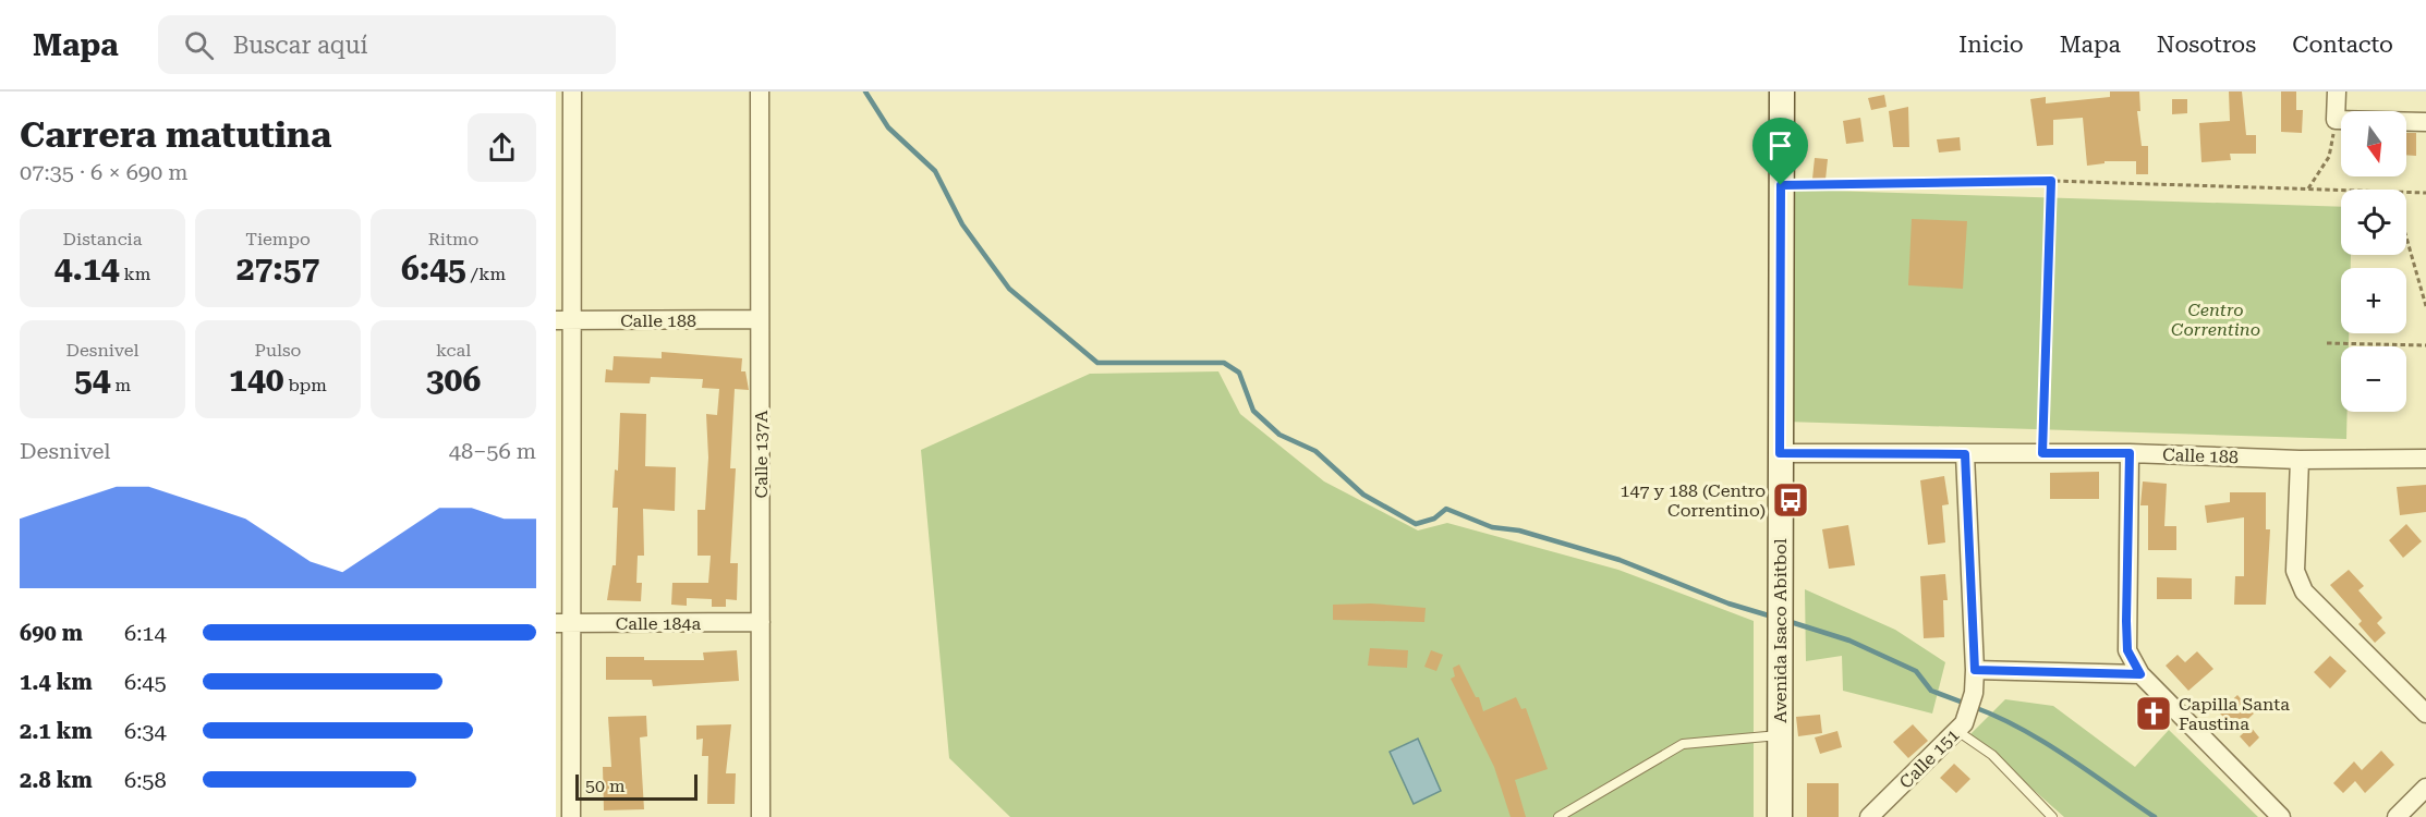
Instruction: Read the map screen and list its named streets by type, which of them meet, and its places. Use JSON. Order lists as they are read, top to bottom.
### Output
{
  "streets": {
    "main road": ["Avenida Isaco Abitbol"],
    "street": [
      "Calle 188",
      "Calle 137A",
      "Calle 184a",
      "Calle 151"
    ]
  },
  "crossings": [
    ["Calle 188", "Calle 137A"],
    ["Calle 188", "Avenida Isaco Abitbol"],
    ["Calle 188", "Calle 151"],
    ["Calle 137A", "Calle 184a"]
  ],
  "parks": ["Centro Correntino"],
  "places": {
    "bus stop": ["147 y 188 (Centro Correntino)"],
    "church": ["Capilla Santa Faustina"]
  },
  "scale_bar": "50 m",
  "north": "bottom",
  "page": {
    "header": "Mapa",
    "search": "Buscar aquí",
    "nav": [
      "Inicio",
      "Mapa",
      "Nosotros",
      "Contacto"
    ],
    "heading": ["Carrera matutina", "07:35 · 6 × 690 m"],
    "map_buttons": ["+", "−"],
    "stats": [
      ["Distancia", "4.14 km"],
      ["Tiempo", "27:57"],
      ["Ritmo", "6:45 /km"],
      ["Desnivel", "54 m"],
      ["Pulso", "140 bpm"],
      ["kcal", "306"]
    ],
    "chart": ["Desnivel", "48–56 m"],
    "list": [
      {
        "name": "690 m",
        "note": "6:14"
      },
      {
        "name": "1.4 km",
        "note": "6:45"
      },
      {
        "name": "2.1 km",
        "note": "6:34"
      },
      {
        "name": "2.8 km",
        "note": "6:58"
      }
    ],
    "scale": "50 m"
  }
}
